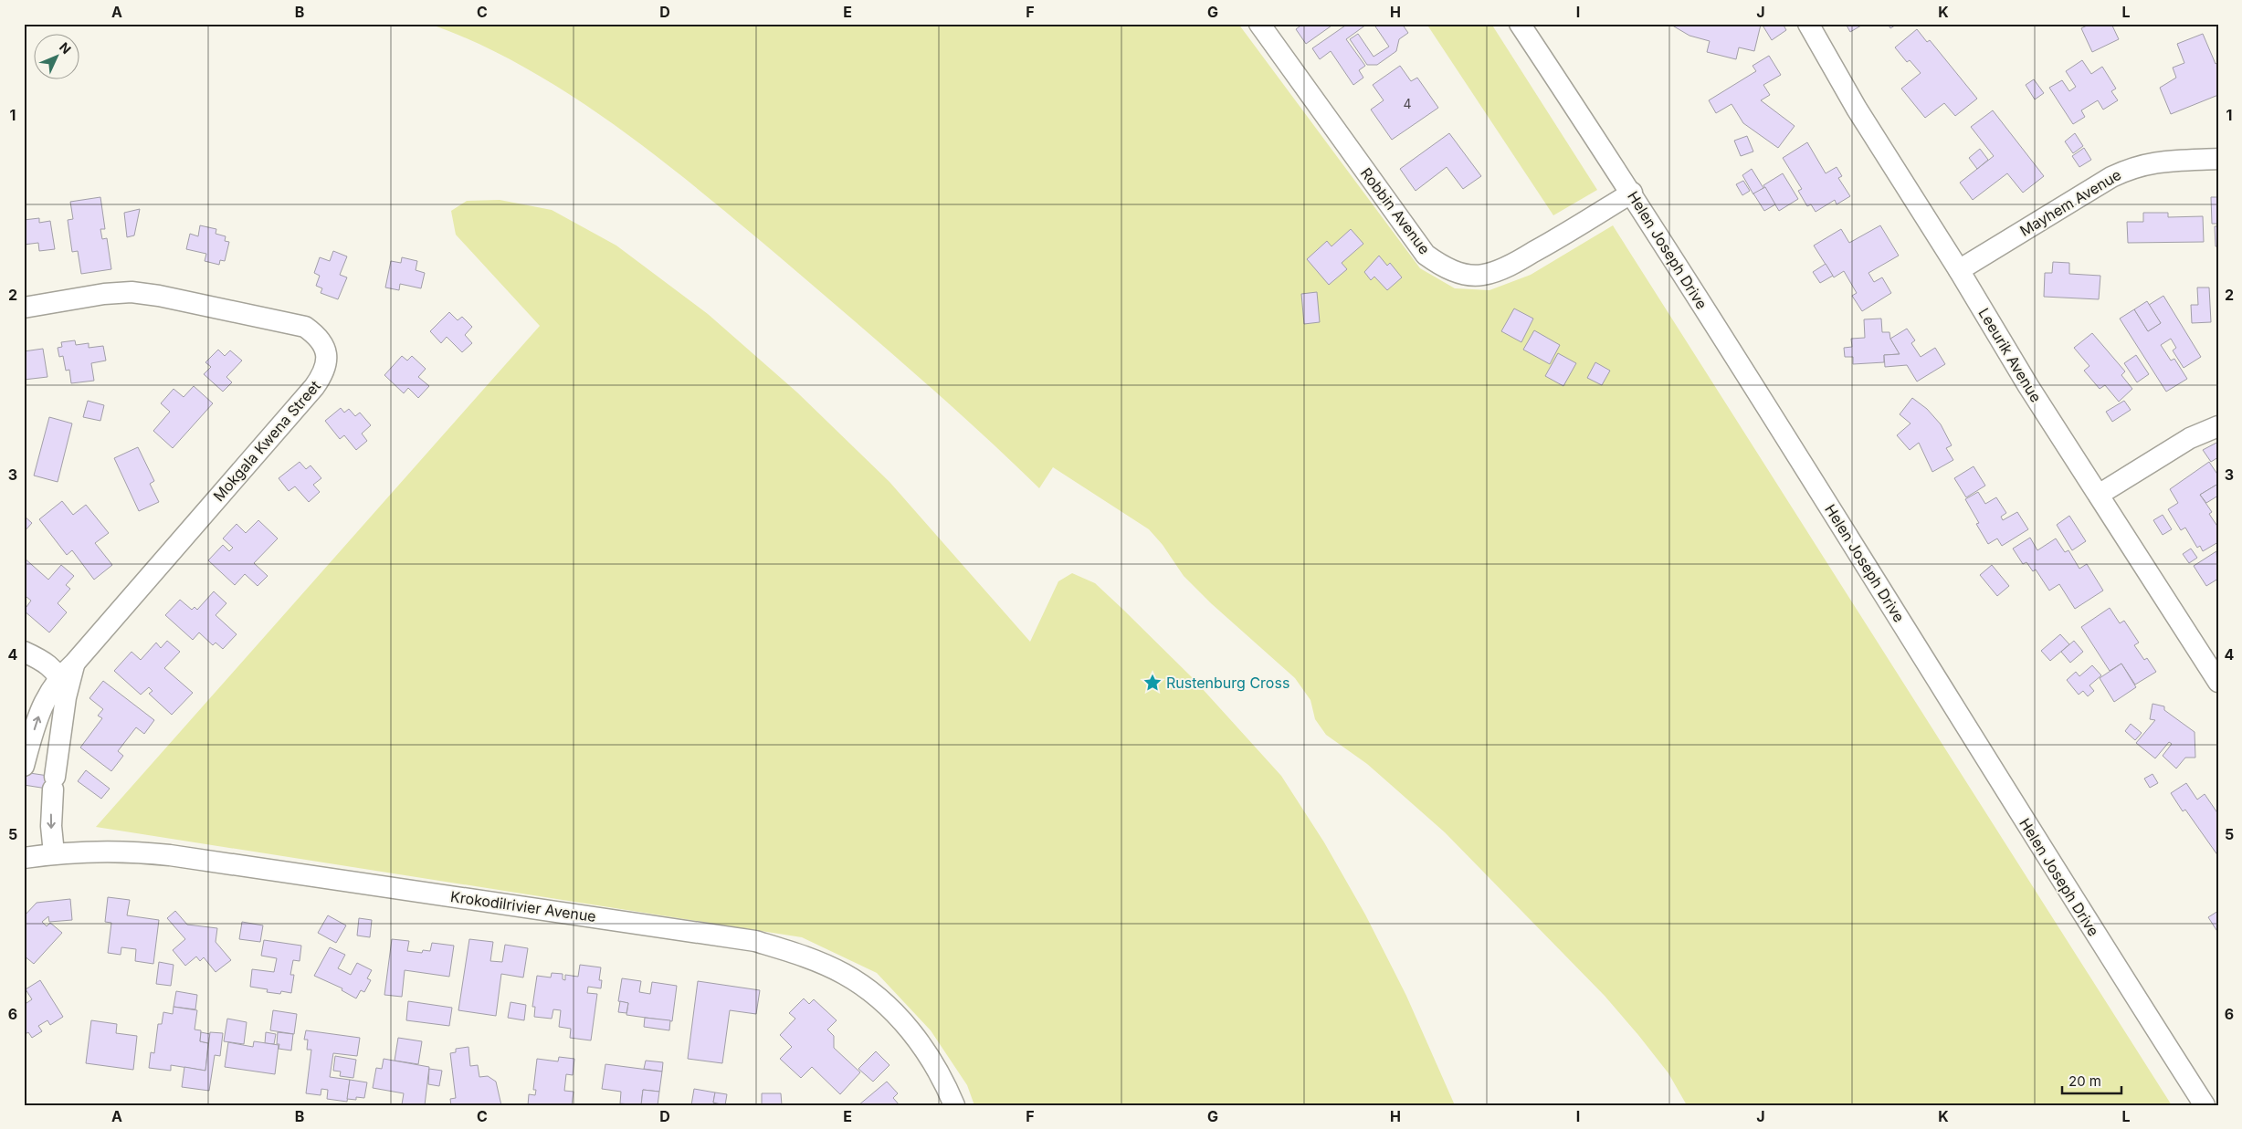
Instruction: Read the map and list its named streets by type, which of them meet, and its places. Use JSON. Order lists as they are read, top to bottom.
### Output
{
  "streets": {
    "street": [
      "Mayhem Avenue",
      "Robbin Avenue",
      "Helen Joseph Drive",
      "Leeurik Avenue",
      "Mokgala Kwena Street",
      "Krokodilrivier Avenue"
    ]
  },
  "crossings": [
    ["Mayhem Avenue", "Leeurik Avenue"],
    ["Robbin Avenue", "Helen Joseph Drive"],
    ["Mokgala Kwena Street", "Krokodilrivier Avenue"]
  ],
  "places": {
    "place": ["Rustenburg Cross"]
  },
  "house_numbers": ["4"],
  "scale_bar": "20 m",
  "north": "top right",
  "grid": {
    "columns": [
      "A",
      "B",
      "C",
      "D",
      "E",
      "F",
      "G",
      "H",
      "I",
      "J",
      "K",
      "L"
    ],
    "rows": [
      "1",
      "2",
      "3",
      "4",
      "5",
      "6"
    ]
  }
}
